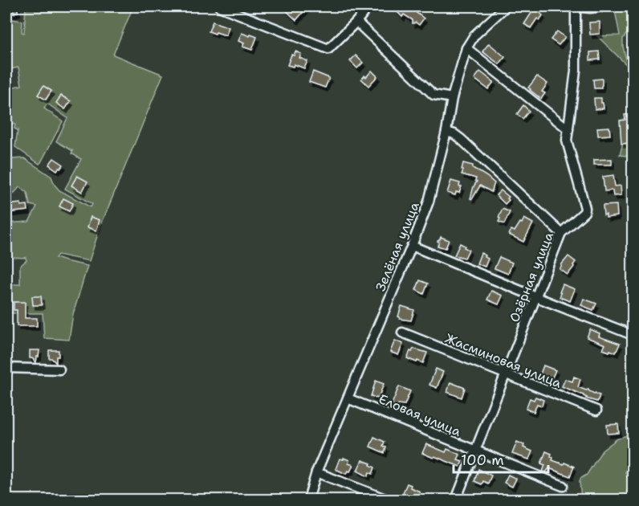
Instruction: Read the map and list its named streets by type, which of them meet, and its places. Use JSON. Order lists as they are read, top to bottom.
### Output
{
  "streets": {
    "street": [
      "Зелёная улица",
      "Озёрная улица",
      "Жасминовая улица",
      "Еловая улица"
    ]
  },
  "crossings": [
    ["Зелёная улица", "Еловая улица"],
    ["Озёрная улица", "Жасминовая улица"],
    ["Озёрная улица", "Еловая улица"]
  ],
  "scale_bar": "100 m"
}
